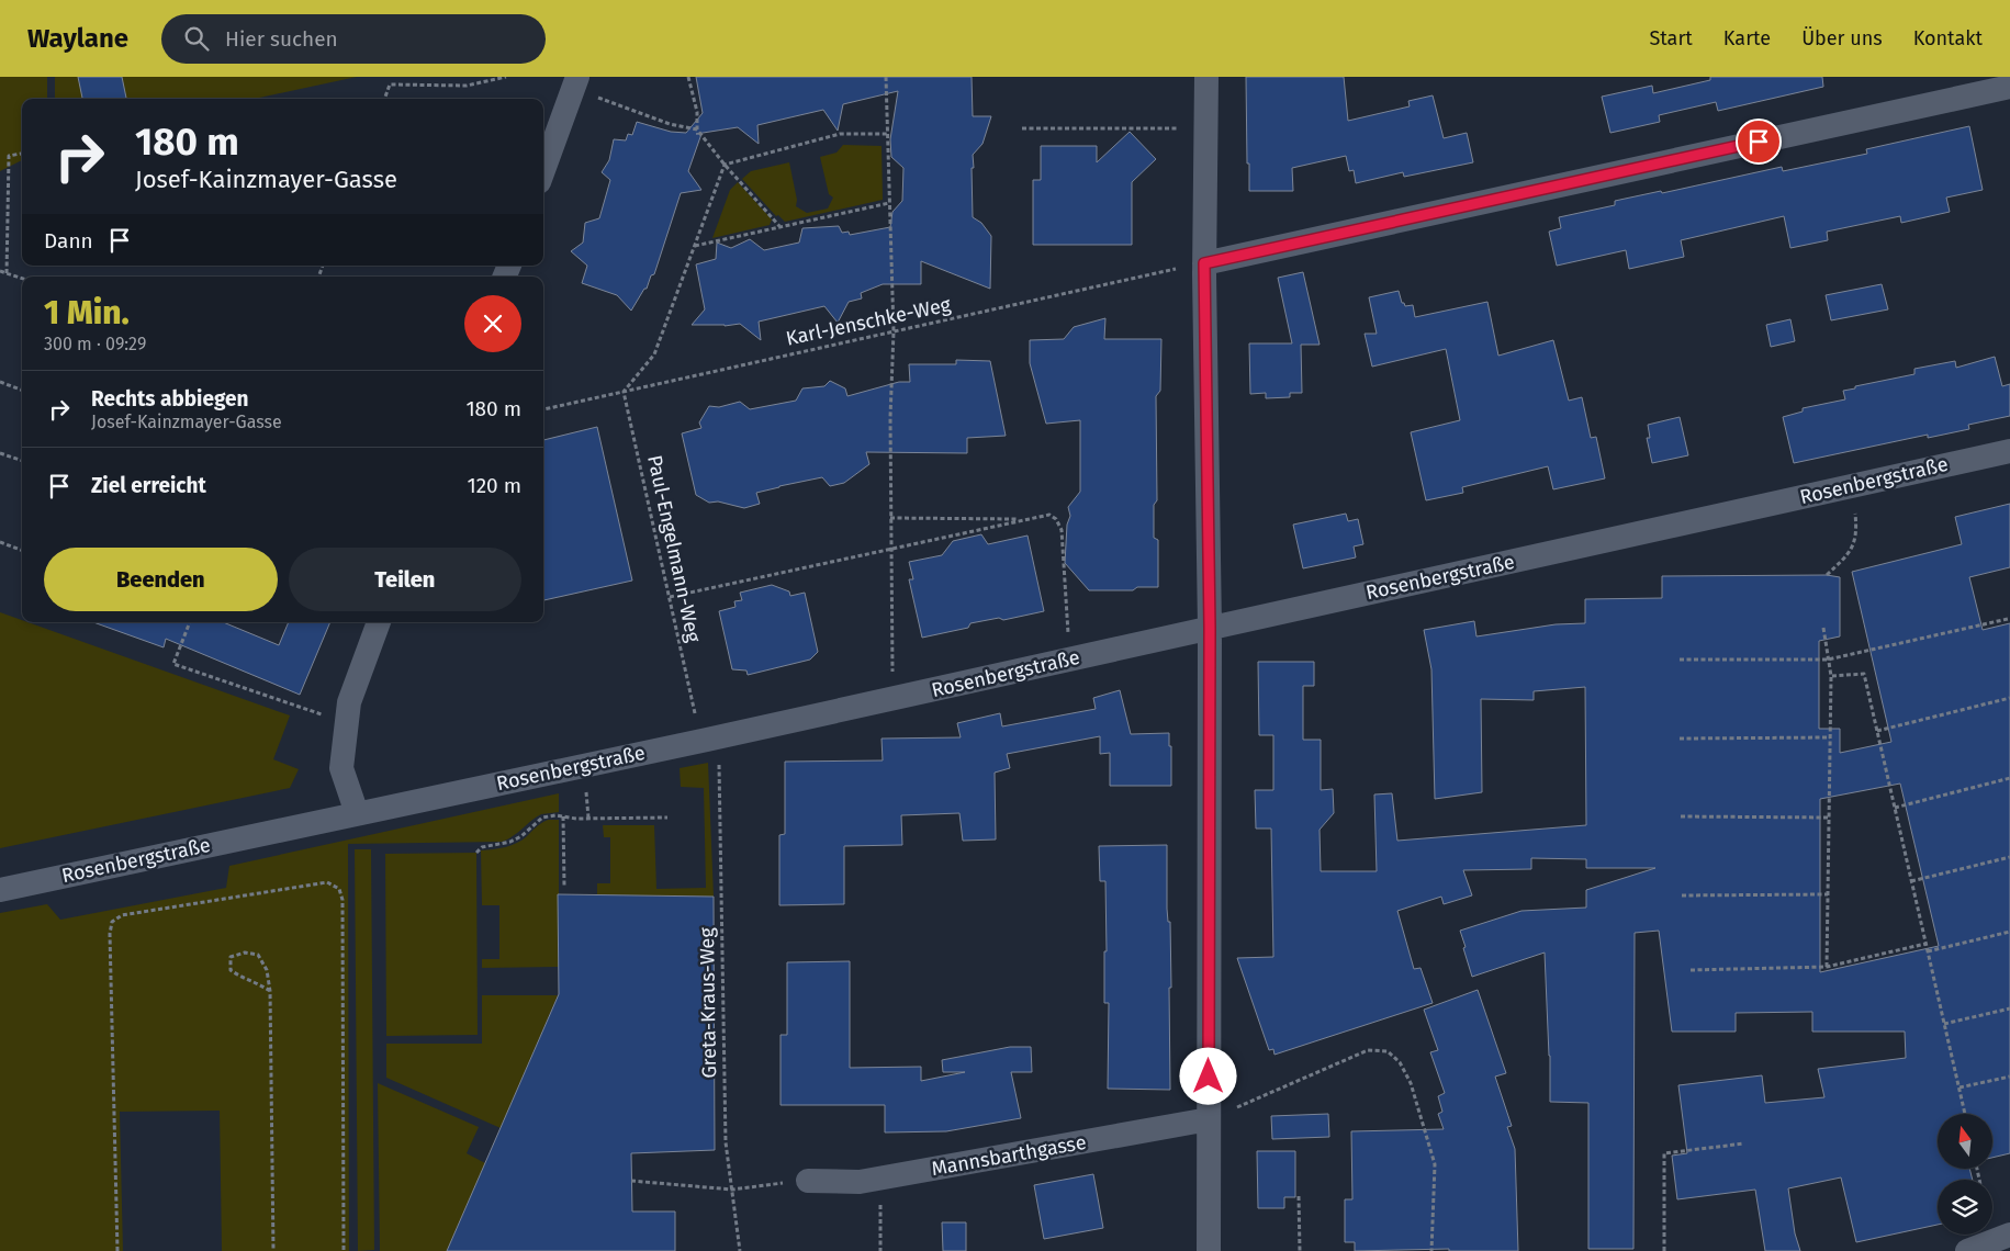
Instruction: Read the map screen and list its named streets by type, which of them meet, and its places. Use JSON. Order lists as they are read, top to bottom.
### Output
{
  "streets": {
    "street": ["Rosenbergstraße", "Mannsbarthgasse"],
    "path": ["Karl-Jenschke-Weg", "Paul-Engelmann-Weg", "Greta-Kraus-Weg"]
  },
  "crossings": [
    ["Karl-Jenschke-Weg", "Paul-Engelmann-Weg"]
  ],
  "north": "top",
  "page": {
    "header": "Waylane",
    "search": "Hier suchen",
    "nav": [
      "Start",
      "Karte",
      "Über uns",
      "Kontakt"
    ],
    "turn": ["180 m", "Josef-Kainzmayer-Gasse"],
    "then": "Dann",
    "heading": ["1 Min.", "300 m · 09:29"],
    "list": [
      {
        "name": "Rechts abbiegen",
        "note": "Josef-Kainzmayer-Gasse",
        "value": "180 m"
      },
      {
        "name": "Ziel erreicht",
        "value": "120 m"
      }
    ],
    "buttons": ["Beenden", "Teilen"]
  }
}
